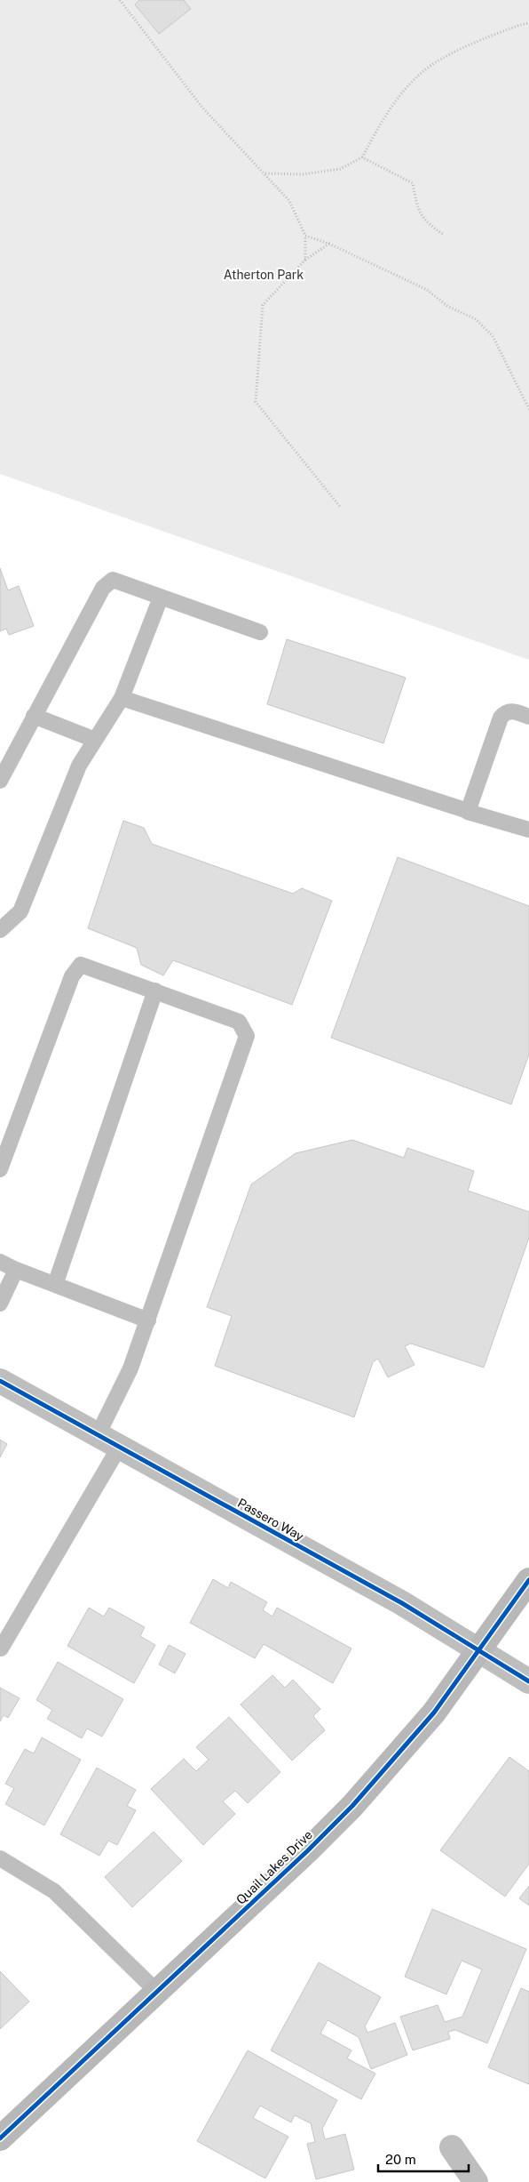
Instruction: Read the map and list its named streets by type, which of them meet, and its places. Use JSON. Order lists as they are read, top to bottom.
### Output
{
  "streets": {
    "main road": ["Quail Lakes Drive"],
    "street": ["Passero Way"]
  },
  "crossings": [
    ["Passero Way", "Quail Lakes Drive"]
  ],
  "parks": ["Atherton Park"],
  "scale_bar": "20 m"
}
